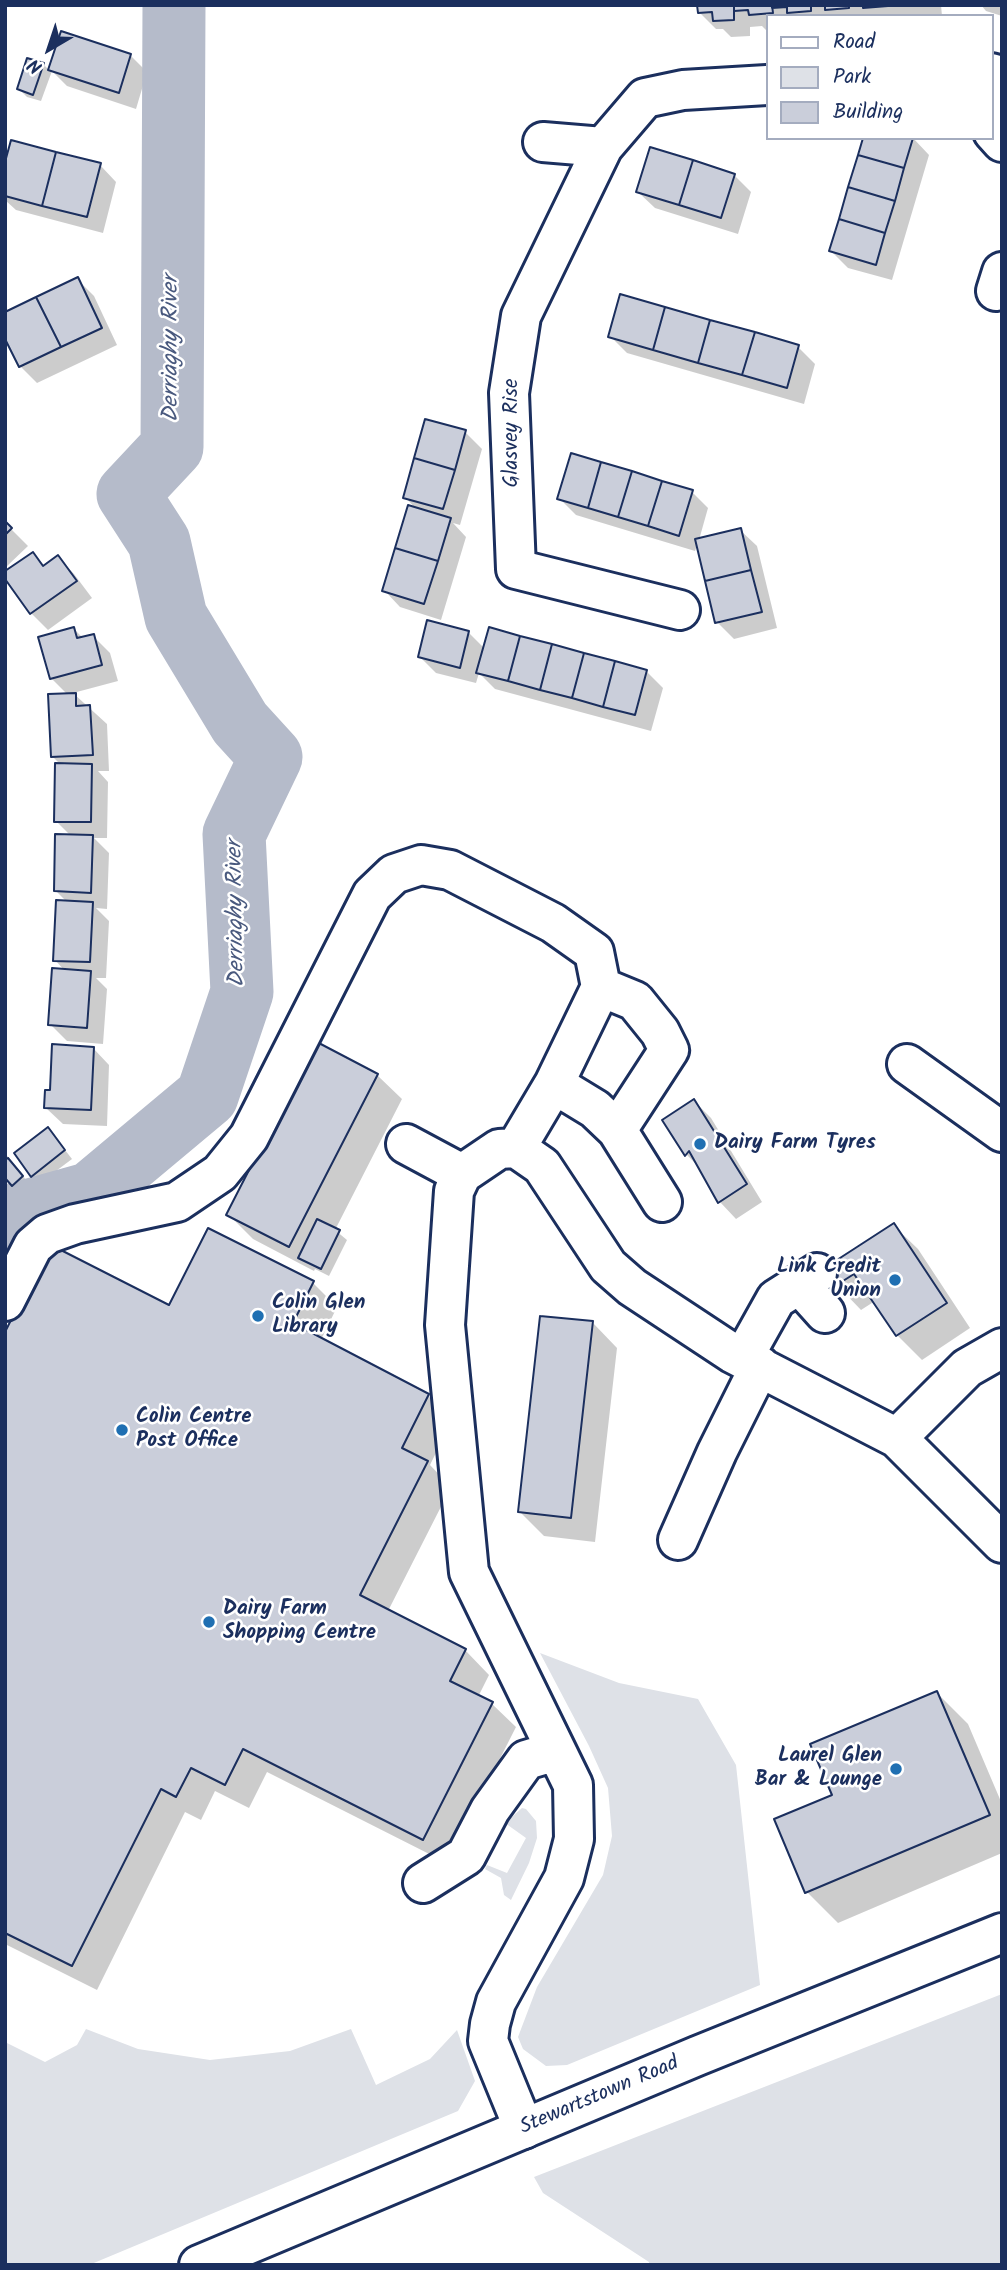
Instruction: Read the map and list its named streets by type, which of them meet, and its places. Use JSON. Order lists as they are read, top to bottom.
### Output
{
  "streets": {
    "street": ["Glasvey Rise", "Stewartstown Road"]
  },
  "water": ["Derriaghy River"],
  "places": [
    "Dairy Farm Tyres",
    "Link Credit Union",
    "Colin Glen Library",
    "Colin Centre Post Office",
    "Dairy Farm Shopping Centre",
    "Laurel Glen Bar & Lounge"
  ],
  "legend": ["Road", "Park", "Building"],
  "north": "bottom left"
}
